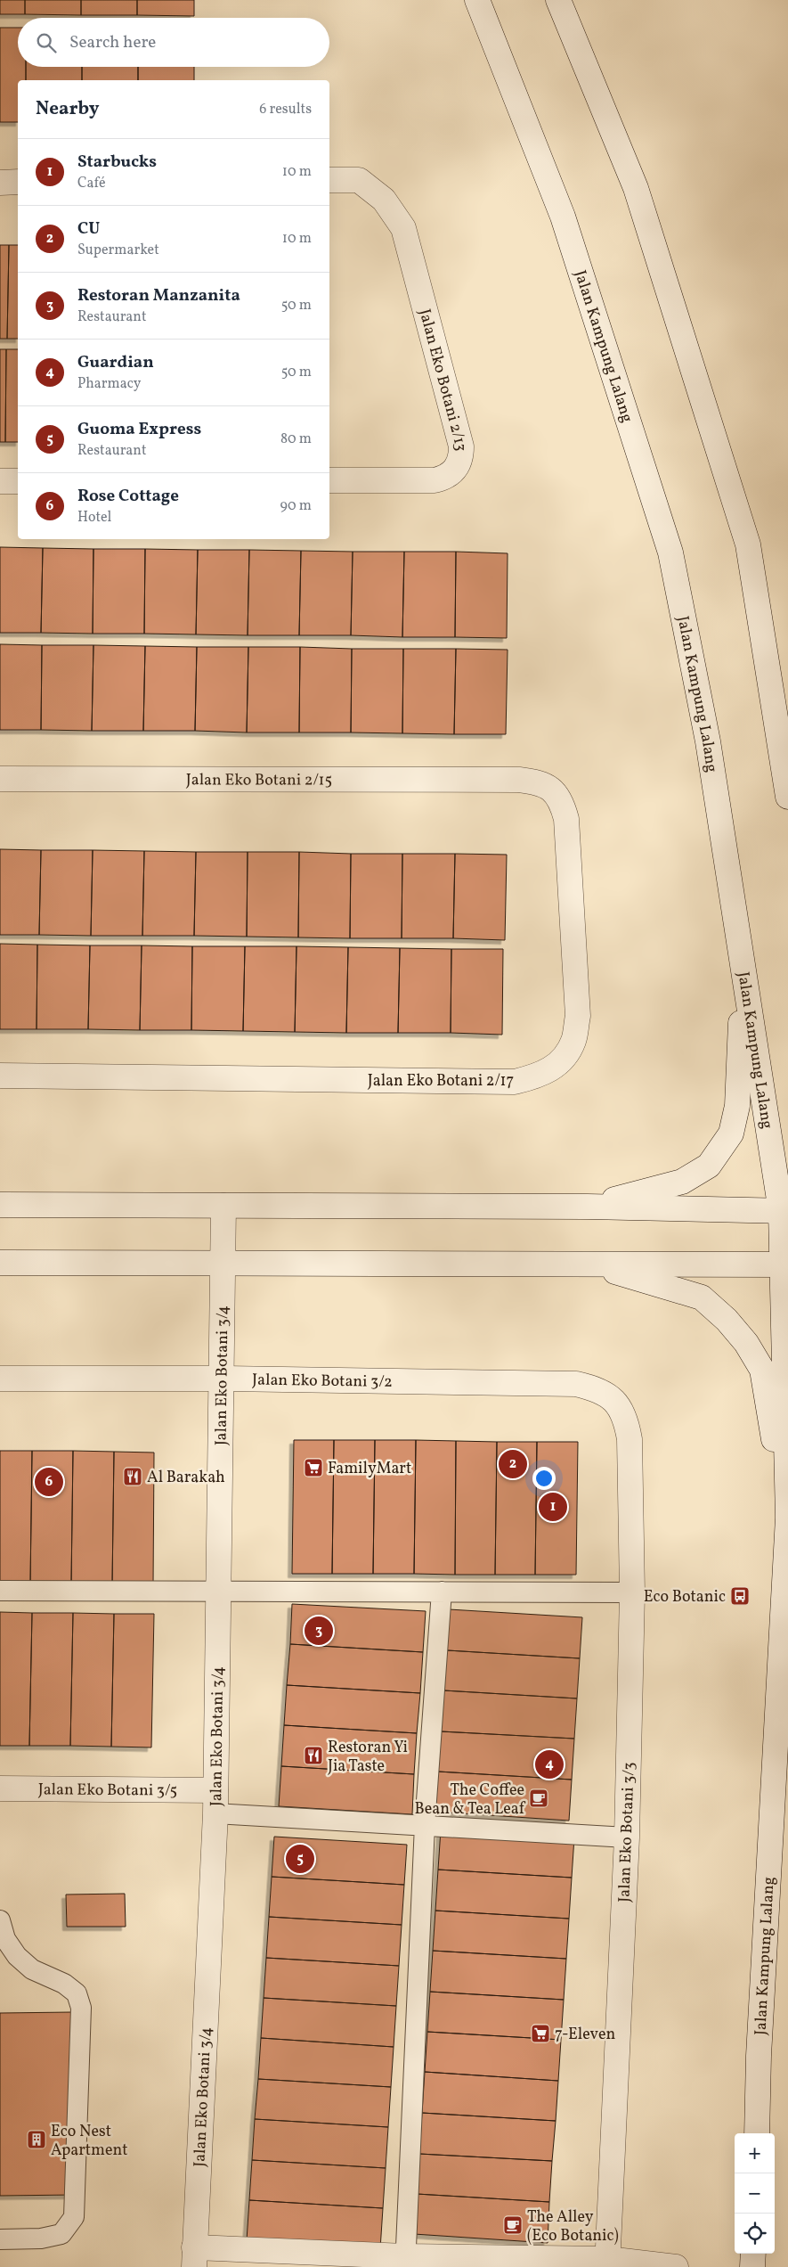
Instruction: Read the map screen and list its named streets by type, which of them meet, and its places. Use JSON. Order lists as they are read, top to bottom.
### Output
{
  "streets": {
    "street": [
      "Jalan Kampung Lalang",
      "Jalan Eko Botani 2/13",
      "Jalan Eko Botani 2/15",
      "Jalan Eko Botani 2/17",
      "Jalan Eko Botani 3/4",
      "Jalan Eko Botani 3/2",
      "Jalan Eko Botani 3/5",
      "Jalan Eko Botani 3/3"
    ]
  },
  "crossings": [
    ["Jalan Eko Botani 2/15", "Jalan Eko Botani 2/17"],
    ["Jalan Eko Botani 3/4", "Jalan Eko Botani 3/2"],
    ["Jalan Eko Botani 3/4", "Jalan Eko Botani 3/5"],
    ["Jalan Eko Botani 3/2", "Jalan Eko Botani 3/3"]
  ],
  "places": {
    "supermarket": ["FamilyMart", "7-Eleven"],
    "restaurant": ["Al Barakah", "Restoran Yi Jia Taste"],
    "bus stop": ["Eco Botanic"],
    "cafe": ["The Coffee Bean & Tea Leaf", "The Alley (Eco Botanic)"],
    "building": ["Eco Nest Apartment"]
  },
  "page": {
    "search": "Search here",
    "heading": ["Nearby", "6 results"],
    "list": [
      {
        "mark": "1",
        "name": "Starbucks",
        "note": "Café",
        "value": "10 m"
      },
      {
        "mark": "2",
        "name": "CU",
        "note": "Supermarket",
        "value": "10 m"
      },
      {
        "mark": "3",
        "name": "Restoran Manzanita",
        "note": "Restaurant",
        "value": "50 m"
      },
      {
        "mark": "4",
        "name": "Guardian",
        "note": "Pharmacy",
        "value": "50 m"
      },
      {
        "mark": "5",
        "name": "Guoma Express",
        "note": "Restaurant",
        "value": "80 m"
      },
      {
        "mark": "6",
        "name": "Rose Cottage",
        "note": "Hotel",
        "value": "90 m"
      }
    ],
    "pins": [
      "2",
      "6",
      "1",
      "3",
      "4",
      "5"
    ],
    "map_buttons": ["+", "−"]
  }
}
